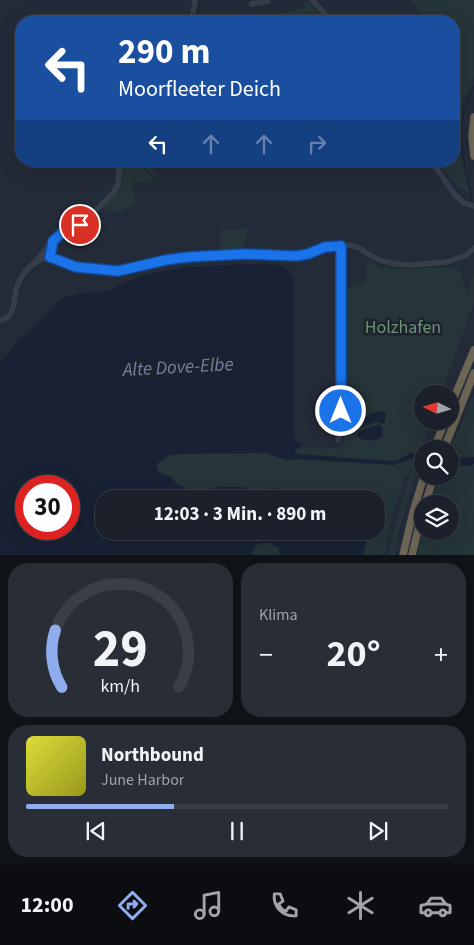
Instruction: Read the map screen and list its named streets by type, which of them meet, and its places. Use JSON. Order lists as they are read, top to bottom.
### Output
{
  "water": ["Alte Dove-Elbe"],
  "parks": ["Holzhafen"],
  "north": "left",
  "page": {
    "turn": ["290 m", "Moorfleeter Deich"],
    "limit": "30",
    "trip": "12:03 · 3 Min. · 890 m",
    "tile": "Klima",
    "heat": ["−", "20°", "+"],
    "song": ["Northbound", "June Harbor"],
    "tabs": "12:00",
    "gauge": ["29", "km/h"]
  }
}
